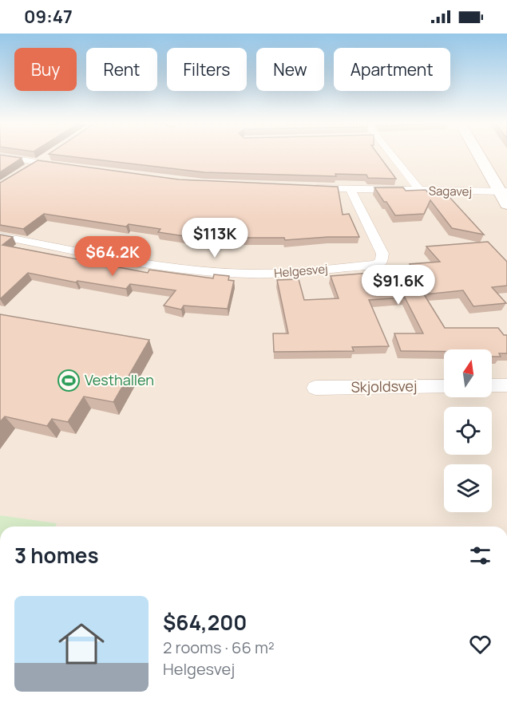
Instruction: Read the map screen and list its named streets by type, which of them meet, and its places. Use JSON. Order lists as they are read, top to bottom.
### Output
{
  "streets": {
    "street": ["Sagavej", "Helgesvej", "Skjoldsvej"]
  },
  "crossings": [
    ["Sagavej", "Helgesvej"]
  ],
  "places": {
    "sports": ["Vesthallen"]
  },
  "north": "top",
  "page": {
    "status": "09:47",
    "chip": [
      "Buy",
      "Rent",
      "Filters",
      "New",
      "Apartment"
    ],
    "price": ["$113K", "$64.2K", "$91.6K"],
    "heading": "3 homes",
    "list": [
      {
        "name": "$64,200",
        "note": "2 rooms · 66 m² · Helgesvej"
      }
    ]
  }
}
